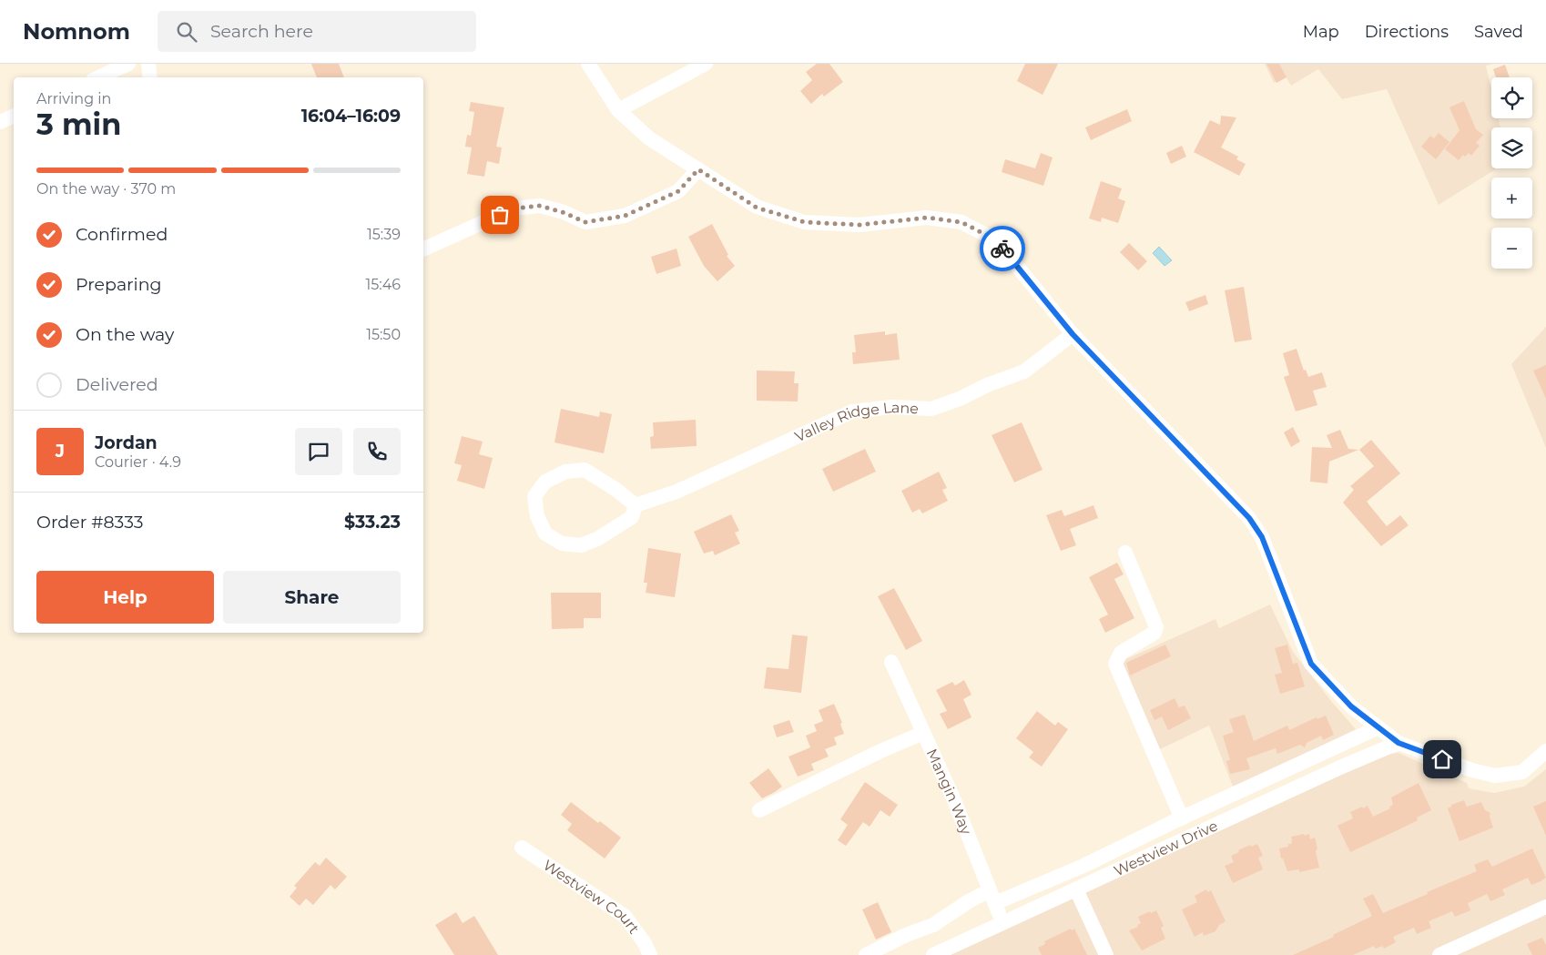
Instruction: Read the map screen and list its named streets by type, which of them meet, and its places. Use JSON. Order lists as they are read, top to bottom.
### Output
{
  "streets": {
    "street": [
      "Valley Ridge Lane",
      "Mangin Way",
      "Westview Drive",
      "Westview Court"
    ]
  },
  "crossings": [
    ["Mangin Way", "Westview Drive"]
  ],
  "page": {
    "header": "Nomnom",
    "search": "Search here",
    "nav": ["Map", "Directions", "Saved"],
    "map_buttons": ["+", "−"],
    "heading": ["3 min", "Arriving in", "16:04–16:09"],
    "panel": [
      "Jordan",
      "Courier · 4.9",
      "Order #8333",
      "$33.23"
    ],
    "bar": "On the way · 370 m",
    "list": [
      ["Confirmed", "15:39"],
      ["Preparing", "15:46"],
      ["On the way", "15:50"],
      "Delivered"
    ],
    "round": "J",
    "buttons": ["Help", "Share"]
  }
}
